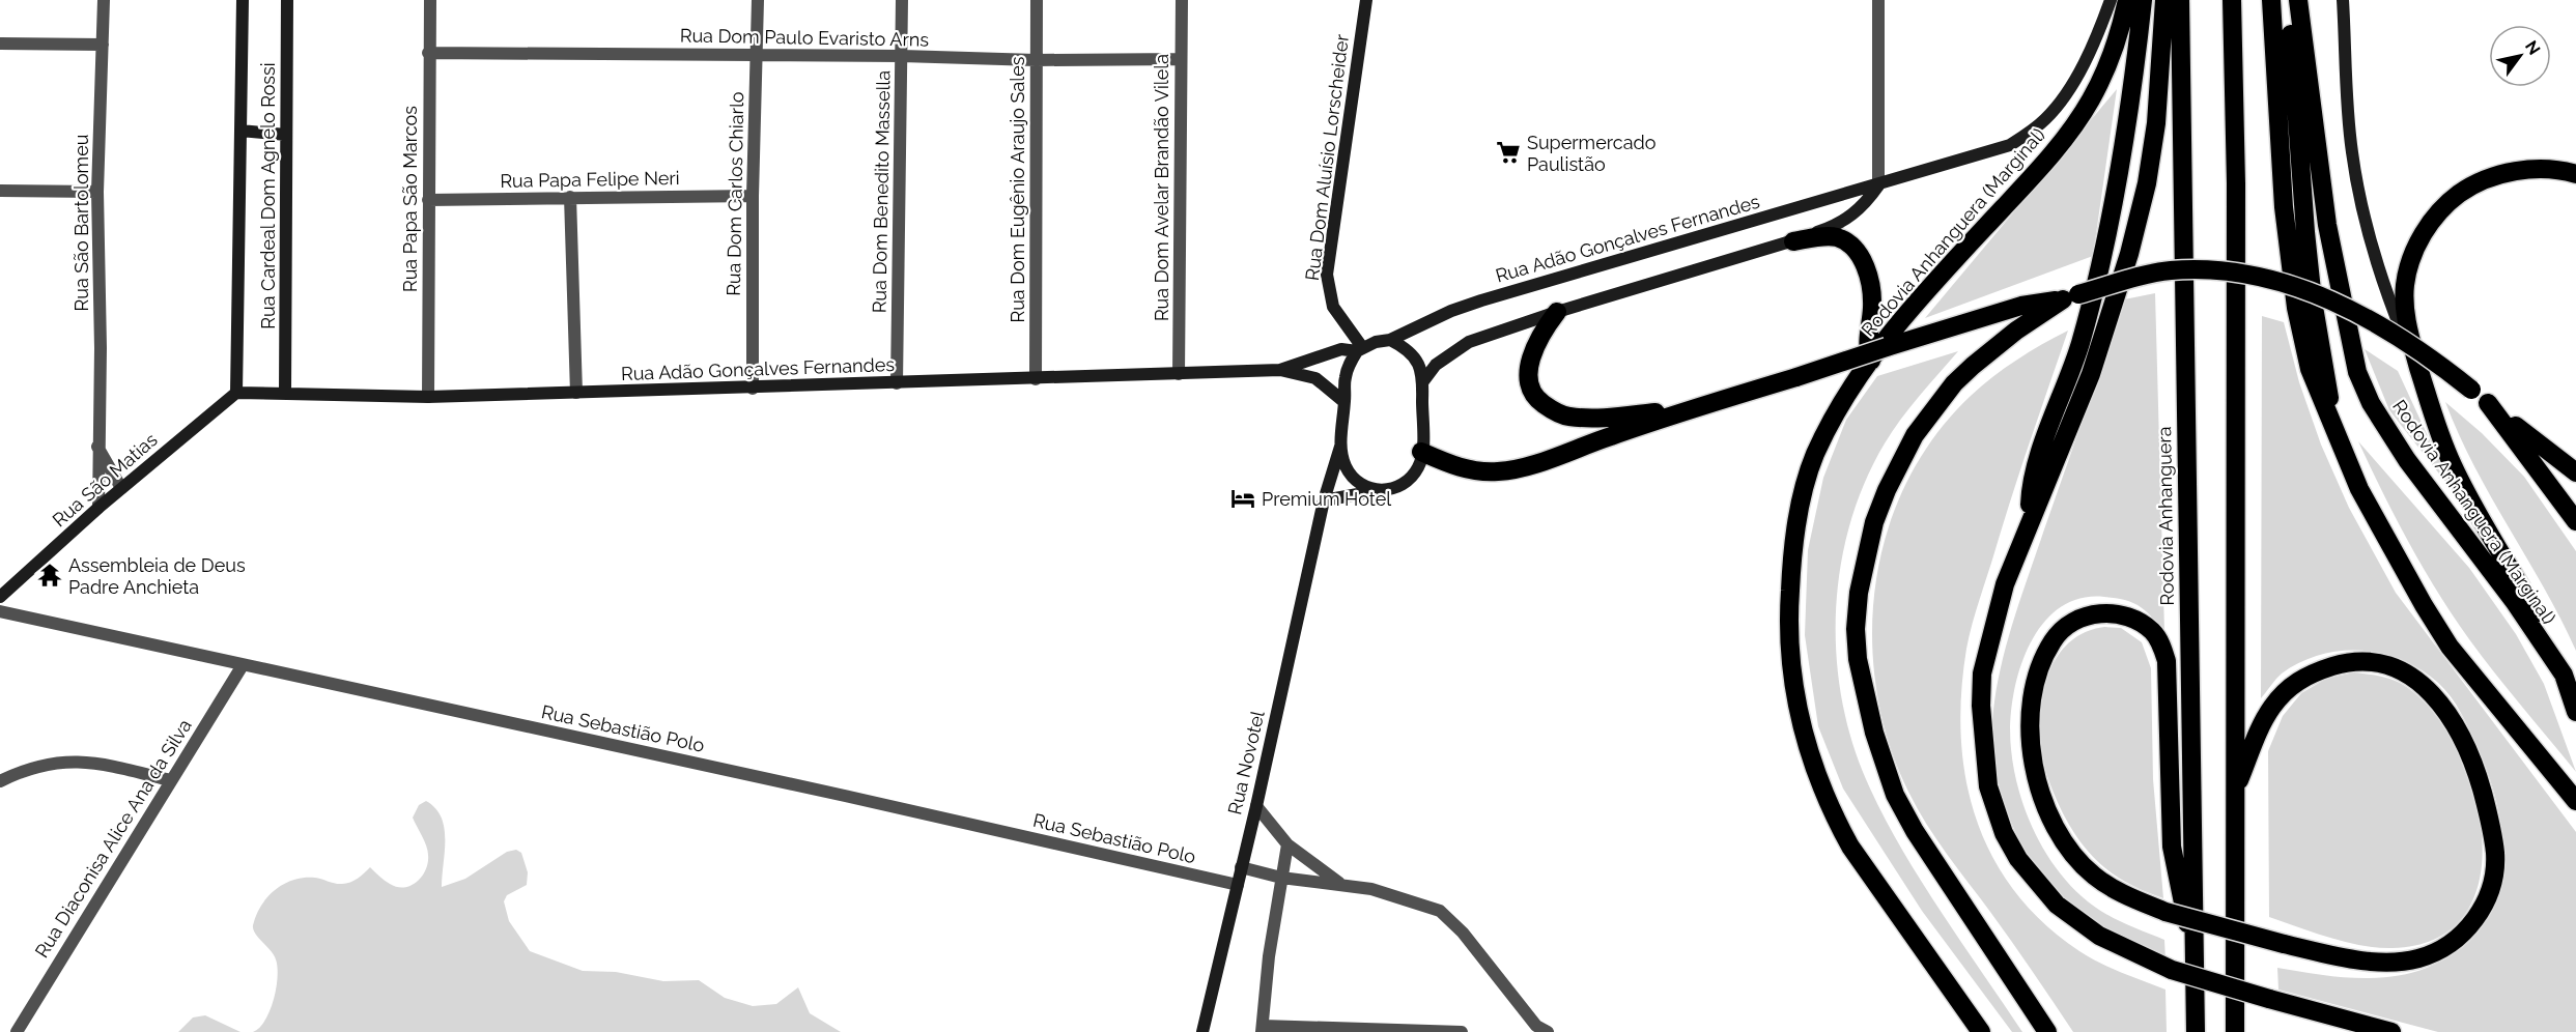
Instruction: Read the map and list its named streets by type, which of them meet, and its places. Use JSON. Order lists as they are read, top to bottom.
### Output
{
  "streets": {
    "highway": ["Rodovia Anhanguera (Marginal)", "Rodovia Anhanguera"],
    "street": [
      "Rua Dom Paulo Evaristo Arns",
      "Rua Dom Aluísio Lorscheider",
      "Rua Papa Felipe Neri",
      "Rua Dom Avelar Brandão Vilela",
      "Rua Dom Eugênio Araujo Sales",
      "Rua Dom Benedito Massella",
      "Rua Dom Carlos Chiarlo",
      "Rua Cardeal Dom Agnelo Rossi",
      "Rua Papa São Marcos",
      "Rua São Bartolomeu",
      "Rua Adão Gonçalves Fernandes",
      "Rua São Matias",
      "Rua Sebastião Polo",
      "Rua Novotel",
      "Rua Diaconisa Alice Ana da Silva"
    ]
  },
  "crossings": [
    ["Rua Dom Paulo Evaristo Arns", "Rua Dom Avelar Brandão Vilela"],
    ["Rua Dom Paulo Evaristo Arns", "Rua Dom Eugênio Araujo Sales"],
    ["Rua Dom Paulo Evaristo Arns", "Rua Dom Benedito Massella"],
    ["Rua Dom Paulo Evaristo Arns", "Rua Dom Carlos Chiarlo"],
    ["Rua Dom Paulo Evaristo Arns", "Rua Papa São Marcos"],
    ["Rua Dom Aluísio Lorscheider", "Rua Adão Gonçalves Fernandes"],
    ["Rua Papa Felipe Neri", "Rua Dom Carlos Chiarlo"],
    ["Rua Papa Felipe Neri", "Rua Papa São Marcos"],
    ["Rua Dom Avelar Brandão Vilela", "Rua Adão Gonçalves Fernandes"],
    ["Rua Dom Eugênio Araujo Sales", "Rua Adão Gonçalves Fernandes"],
    ["Rua Dom Benedito Massella", "Rua Adão Gonçalves Fernandes"],
    ["Rua Dom Carlos Chiarlo", "Rua Adão Gonçalves Fernandes"],
    ["Rua Cardeal Dom Agnelo Rossi", "Rua Adão Gonçalves Fernandes"],
    ["Rua Cardeal Dom Agnelo Rossi", "Rua São Matias"],
    ["Rua Papa São Marcos", "Rua Adão Gonçalves Fernandes"],
    ["Rua São Bartolomeu", "Rua São Matias"],
    ["Rua Adão Gonçalves Fernandes", "Rua São Matias"],
    ["Rua Sebastião Polo", "Rua Novotel"],
    ["Rua Sebastião Polo", "Rua Diaconisa Alice Ana da Silva"]
  ],
  "places": {
    "supermarket": ["Supermercado Paulistão"],
    "hotel": ["Premium Hotel"],
    "temple": ["Assembleia de Deus Padre Anchieta"]
  },
  "north": "top right"
}
